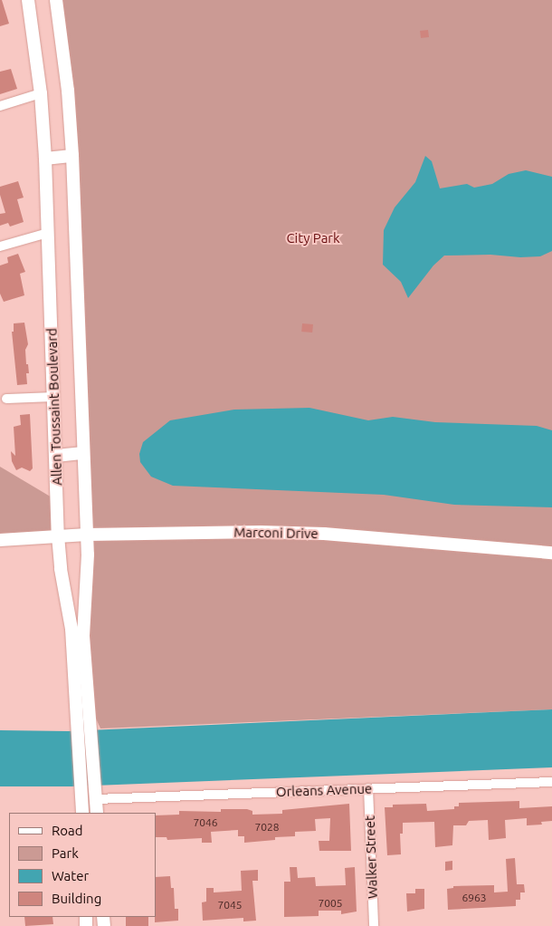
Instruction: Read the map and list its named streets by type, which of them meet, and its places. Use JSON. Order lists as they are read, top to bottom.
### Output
{
  "streets": {
    "main road": ["Allen Toussaint Boulevard", "Marconi Drive"],
    "street": ["Orleans Avenue", "Walker Street"]
  },
  "crossings": [
    ["Allen Toussaint Boulevard", "Marconi Drive"],
    ["Allen Toussaint Boulevard", "Orleans Avenue"],
    ["Orleans Avenue", "Walker Street"]
  ],
  "parks": ["City Park"],
  "house_numbers": [
    "7046",
    "7028",
    "6963",
    "7005",
    "7045"
  ],
  "legend": [
    "Road",
    "Park",
    "Water",
    "Building"
  ]
}
